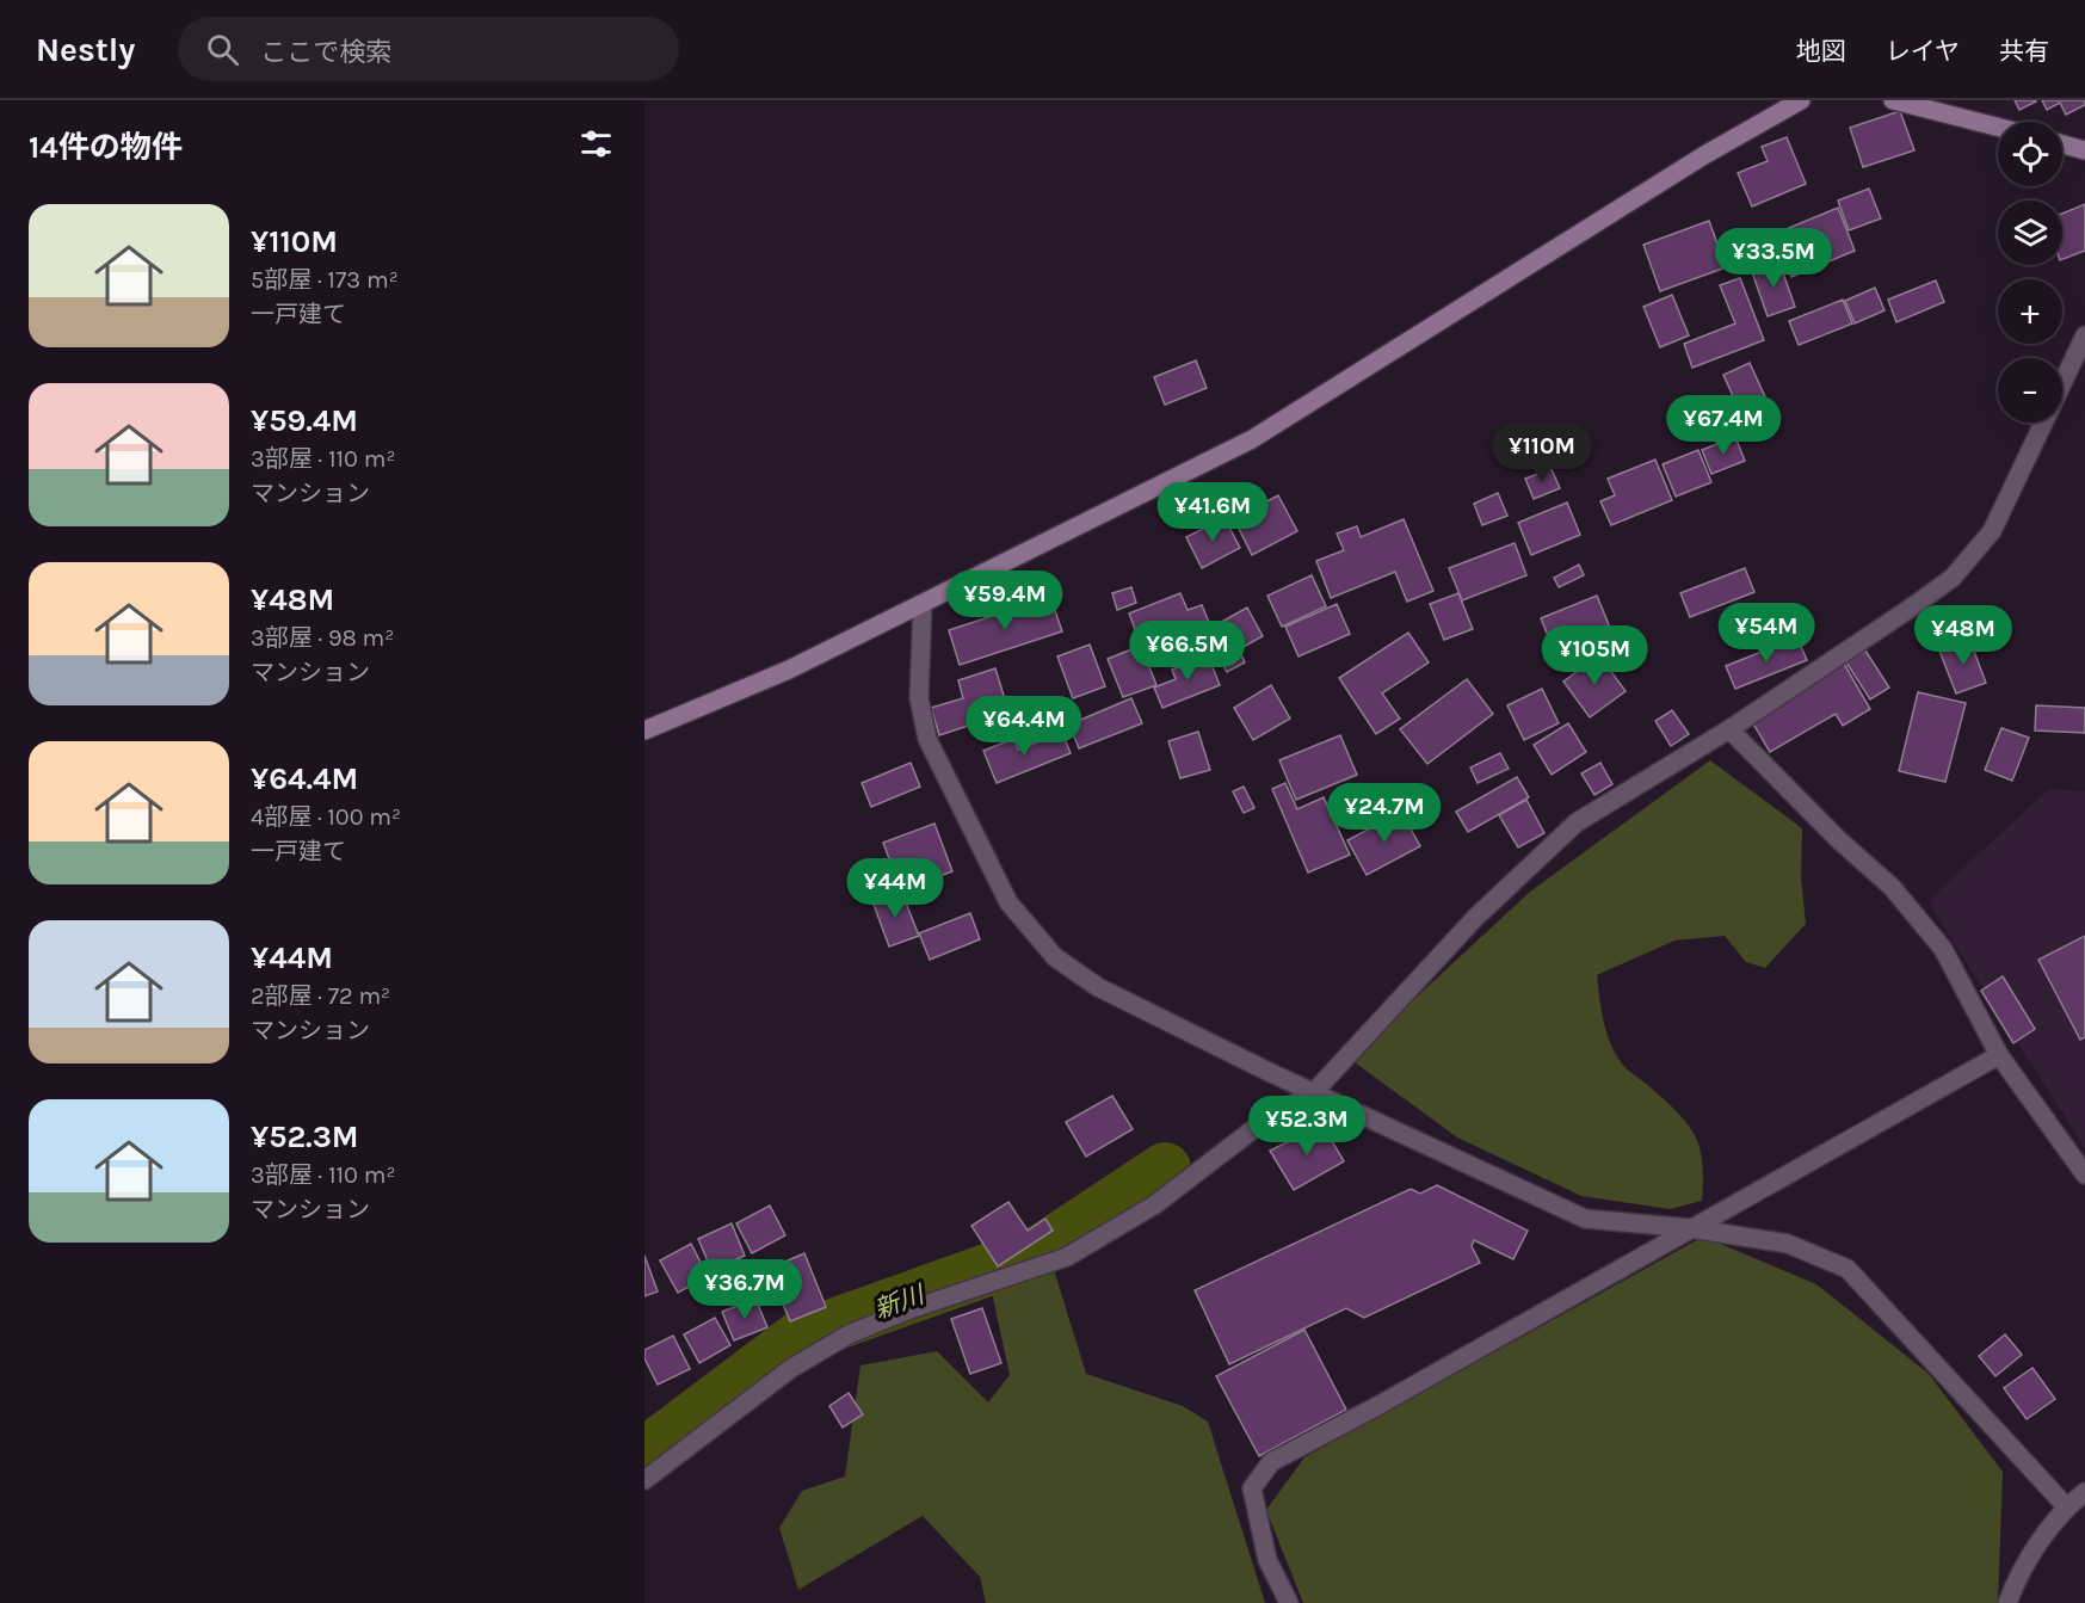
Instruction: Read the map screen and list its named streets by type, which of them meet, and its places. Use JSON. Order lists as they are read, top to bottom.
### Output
{
  "water": ["新川"],
  "page": {
    "header": "Nestly",
    "search": "ここで検索",
    "nav": ["地図", "レイヤ", "共有"],
    "heading": "14件の物件",
    "map_buttons": ["+", "−"],
    "list": [
      {
        "name": "¥110M",
        "note": "5部屋 · 173 m² · 一戸建て"
      },
      {
        "name": "¥59.4M",
        "note": "3部屋 · 110 m² · マンション"
      },
      {
        "name": "¥48M",
        "note": "3部屋 · 98 m² · マンション"
      },
      {
        "name": "¥64.4M",
        "note": "4部屋 · 100 m² · 一戸建て"
      },
      {
        "name": "¥44M",
        "note": "2部屋 · 72 m² · マンション"
      },
      {
        "name": "¥52.3M",
        "note": "3部屋 · 110 m² · マンション"
      }
    ],
    "price": [
      "¥33.5M",
      "¥67.4M",
      "¥110M",
      "¥41.6M",
      "¥59.4M",
      "¥54M",
      "¥48M",
      "¥66.5M",
      "¥105M",
      "¥64.4M",
      "¥24.7M",
      "¥44M",
      "¥52.3M",
      "¥36.7M"
    ]
  }
}
